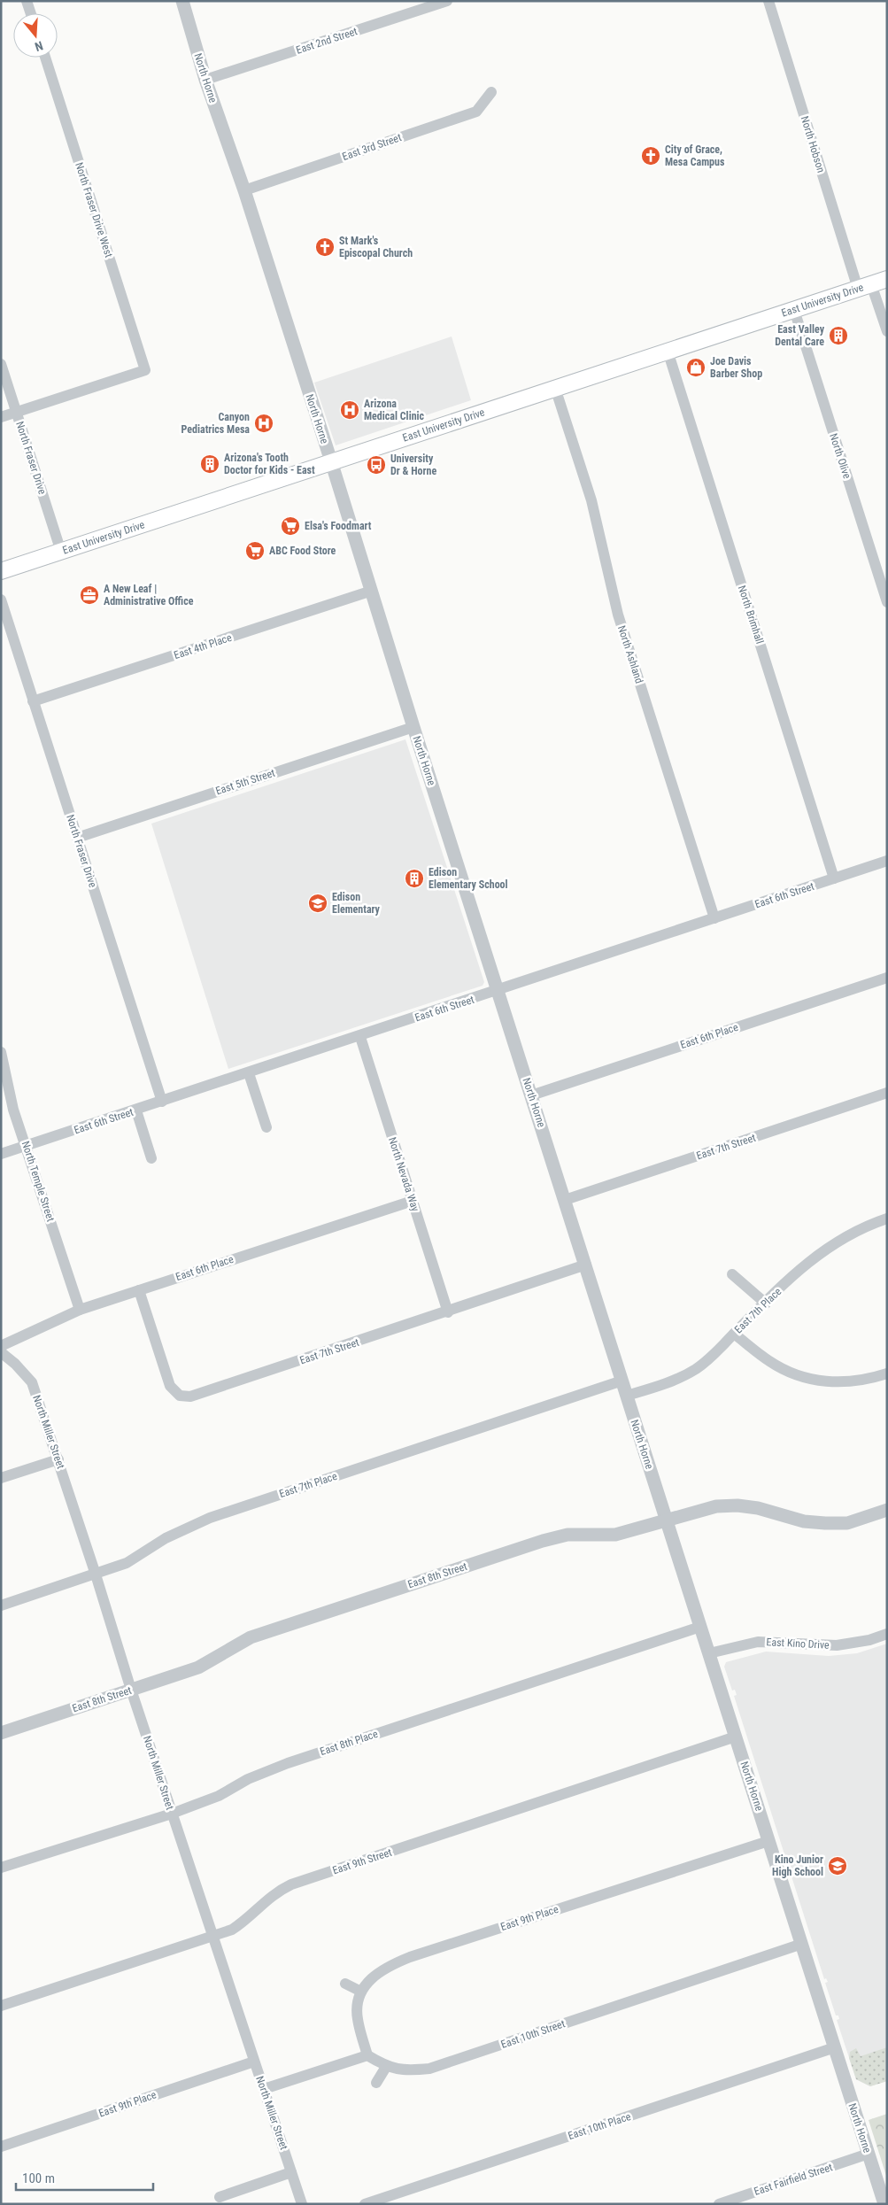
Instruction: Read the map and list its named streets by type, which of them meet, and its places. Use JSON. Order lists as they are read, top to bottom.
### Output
{
  "streets": {
    "main road": ["East University Drive"],
    "street": [
      "East 2nd Street",
      "North Horne",
      "North Hobson",
      "East 3rd Street",
      "North Fraser Drive West",
      "North Olive",
      "North Fraser Drive",
      "North Brimhall",
      "East 4th Place",
      "North Ashland",
      "East 5th Street",
      "East 6th Street",
      "East 6th Place",
      "East 7th Street",
      "North Nevada Way",
      "North Temple Street",
      "East 7th Place",
      "North Miller Street",
      "East 8th Street",
      "East Kino Drive",
      "East 8th Place",
      "East 9th Street",
      "East 9th Place",
      "East 10th Street",
      "East 10th Place",
      "East Fairfield Street"
    ]
  },
  "crossings": [
    ["East 2nd Street", "North Horne"],
    ["North Horne", "East 3rd Street"],
    ["North Horne", "East University Drive"],
    ["North Horne", "East 4th Place"],
    ["North Horne", "East 5th Street"],
    ["North Horne", "East 6th Street"],
    ["North Horne", "East 6th Place"],
    ["North Horne", "East 7th Street"],
    ["North Horne", "East 7th Place"],
    ["North Horne", "East 8th Street"],
    ["North Horne", "East Kino Drive"],
    ["North Horne", "East 8th Place"],
    ["North Horne", "East 9th Street"],
    ["North Horne", "East 9th Place"],
    ["North Horne", "East 10th Street"],
    ["North Horne", "East 10th Place"],
    ["North Horne", "East Fairfield Street"],
    ["North Hobson", "East University Drive"],
    ["North Fraser Drive West", "North Fraser Drive"],
    ["East University Drive", "North Olive"],
    ["East University Drive", "North Fraser Drive"],
    ["East University Drive", "North Brimhall"],
    ["East University Drive", "North Ashland"],
    ["North Fraser Drive", "East 4th Place"],
    ["North Fraser Drive", "East 5th Street"],
    ["North Fraser Drive", "East 6th Street"],
    ["North Brimhall", "East 6th Street"],
    ["North Ashland", "East 6th Street"],
    ["East 6th Street", "North Nevada Way"],
    ["East 6th Street", "North Temple Street"],
    ["East 6th Place", "East 7th Street"],
    ["East 6th Place", "North Nevada Way"],
    ["East 6th Place", "North Temple Street"],
    ["East 7th Street", "North Nevada Way"],
    ["East 7th Place", "North Miller Street"],
    ["North Miller Street", "East 8th Street"],
    ["North Miller Street", "East 8th Place"],
    ["North Miller Street", "East 9th Street"],
    ["North Miller Street", "East 9th Place"]
  ],
  "places": {
    "church": ["City of Grace, Mesa Campus", "St Mark's Episcopal Church"],
    "building": ["East Valley Dental Care", "Arizona's Tooth Doctor for Kids - East", "Edison Elementary School"],
    "shop": ["Joe Davis Barber Shop"],
    "hospital": ["Arizona Medical Clinic", "Canyon Pediatrics Mesa"],
    "bus stop": ["University Dr & Horne"],
    "supermarket": ["Elsa's Foodmart", "ABC Food Store"],
    "office": ["A New Leaf | Administrative Office"],
    "school or university": ["Edison Elementary", "Kino Junior High School"]
  },
  "scale_bar": "100 m",
  "north": "bottom"
}
